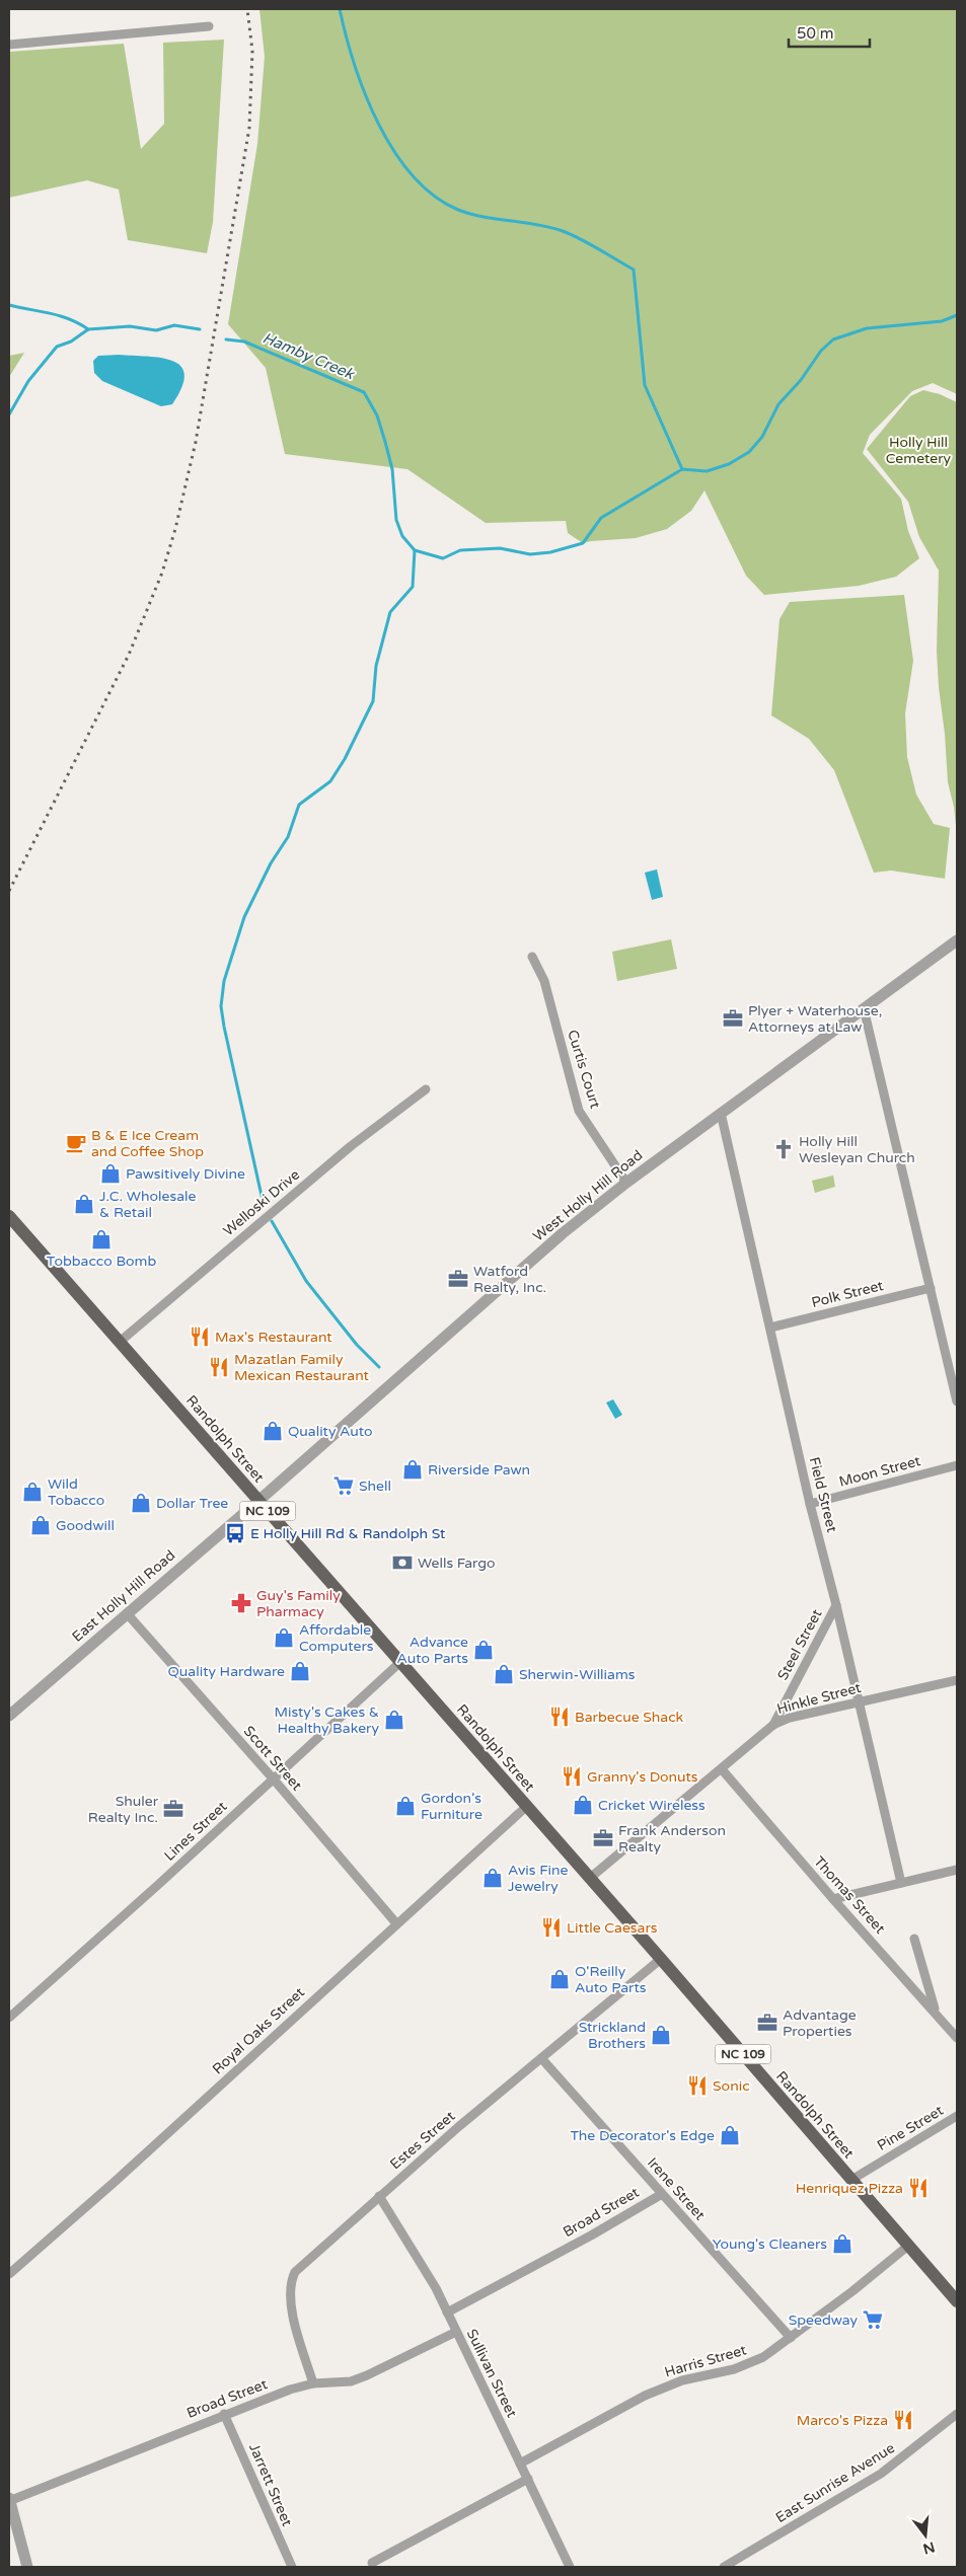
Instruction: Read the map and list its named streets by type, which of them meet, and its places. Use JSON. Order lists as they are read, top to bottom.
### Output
{
  "streets": {
    "main road": ["Randolph Street", "NC 109"],
    "street": [
      "Curtis Court",
      "West Holly Hill Road",
      "Welloski Drive",
      "Polk Street",
      "Moon Street",
      "Field Street",
      "East Holly Hill Road",
      "Steel Street",
      "Hinkle Street",
      "Scott Street",
      "Lines Street",
      "Thomas Street",
      "Royal Oaks Street",
      "Pine Street",
      "Estes Street",
      "Irene Street",
      "Broad Street",
      "Harris Street",
      "Sullivan Street",
      "East Sunrise Avenue",
      "Jarrett Street"
    ]
  },
  "crossings": [
    ["Curtis Court", "West Holly Hill Road"],
    ["West Holly Hill Road", "Randolph Street"],
    ["West Holly Hill Road", "Field Street"],
    ["West Holly Hill Road", "East Holly Hill Road"],
    ["Welloski Drive", "Randolph Street"],
    ["Polk Street", "Field Street"],
    ["Randolph Street", "East Holly Hill Road"],
    ["Randolph Street", "Hinkle Street"],
    ["Randolph Street", "Lines Street"],
    ["Randolph Street", "Royal Oaks Street"],
    ["Randolph Street", "Pine Street"],
    ["Randolph Street", "Estes Street"],
    ["Randolph Street", "Harris Street"],
    ["Moon Street", "Field Street"],
    ["Field Street", "Steel Street"],
    ["Field Street", "Hinkle Street"],
    ["East Holly Hill Road", "Scott Street"],
    ["Steel Street", "Hinkle Street"],
    ["Hinkle Street", "Thomas Street"],
    ["Scott Street", "Lines Street"],
    ["Scott Street", "Royal Oaks Street"],
    ["Estes Street", "Irene Street"],
    ["Estes Street", "Broad Street"],
    ["Estes Street", "Sullivan Street"],
    ["Irene Street", "Broad Street"],
    ["Irene Street", "Harris Street"],
    ["Broad Street", "Sullivan Street"],
    ["Broad Street", "Jarrett Street"],
    ["Harris Street", "Sullivan Street"]
  ],
  "water": ["Hamby Creek"],
  "parks": ["Holly Hill Cemetery"],
  "places": {
    "office": [
      "Plyer + Waterhouse, Attorneys at Law",
      "Watford Realty, Inc.",
      "Shuler Realty Inc.",
      "Frank Anderson Realty",
      "Advantage Properties"
    ],
    "cafe": ["B & E Ice Cream and Coffee Shop"],
    "church": ["Holly Hill Wesleyan Church"],
    "shop": [
      "Pawsitively Divine",
      "J.C. Wholesale & Retail",
      "Tobbacco Bomb",
      "Quality Auto",
      "Riverside Pawn",
      "Wild Tobacco",
      "Dollar Tree",
      "Goodwill",
      "Affordable Computers",
      "Advance Auto Parts",
      "Quality Hardware",
      "Sherwin-Williams",
      "Misty's Cakes & Healthy Bakery",
      "Cricket Wireless",
      "Gordon's Furniture",
      "Avis Fine Jewelry",
      "O'Reilly Auto Parts",
      "Strickland Brothers",
      "The Decorator's Edge",
      "Young's Cleaners"
    ],
    "restaurant": [
      "Max's Restaurant",
      "Mazatlan Family Mexican Restaurant",
      "Barbecue Shack",
      "Granny's Donuts",
      "Little Caesars",
      "Sonic",
      "Henriquez Pizza",
      "Marco's Pizza"
    ],
    "supermarket": ["Shell", "Speedway"],
    "bus stop": ["E Holly Hill Rd & Randolph St"],
    "bank": ["Wells Fargo"],
    "pharmacy": ["Guy's Family Pharmacy"]
  },
  "scale_bar": "50 m",
  "north": "bottom"
}
